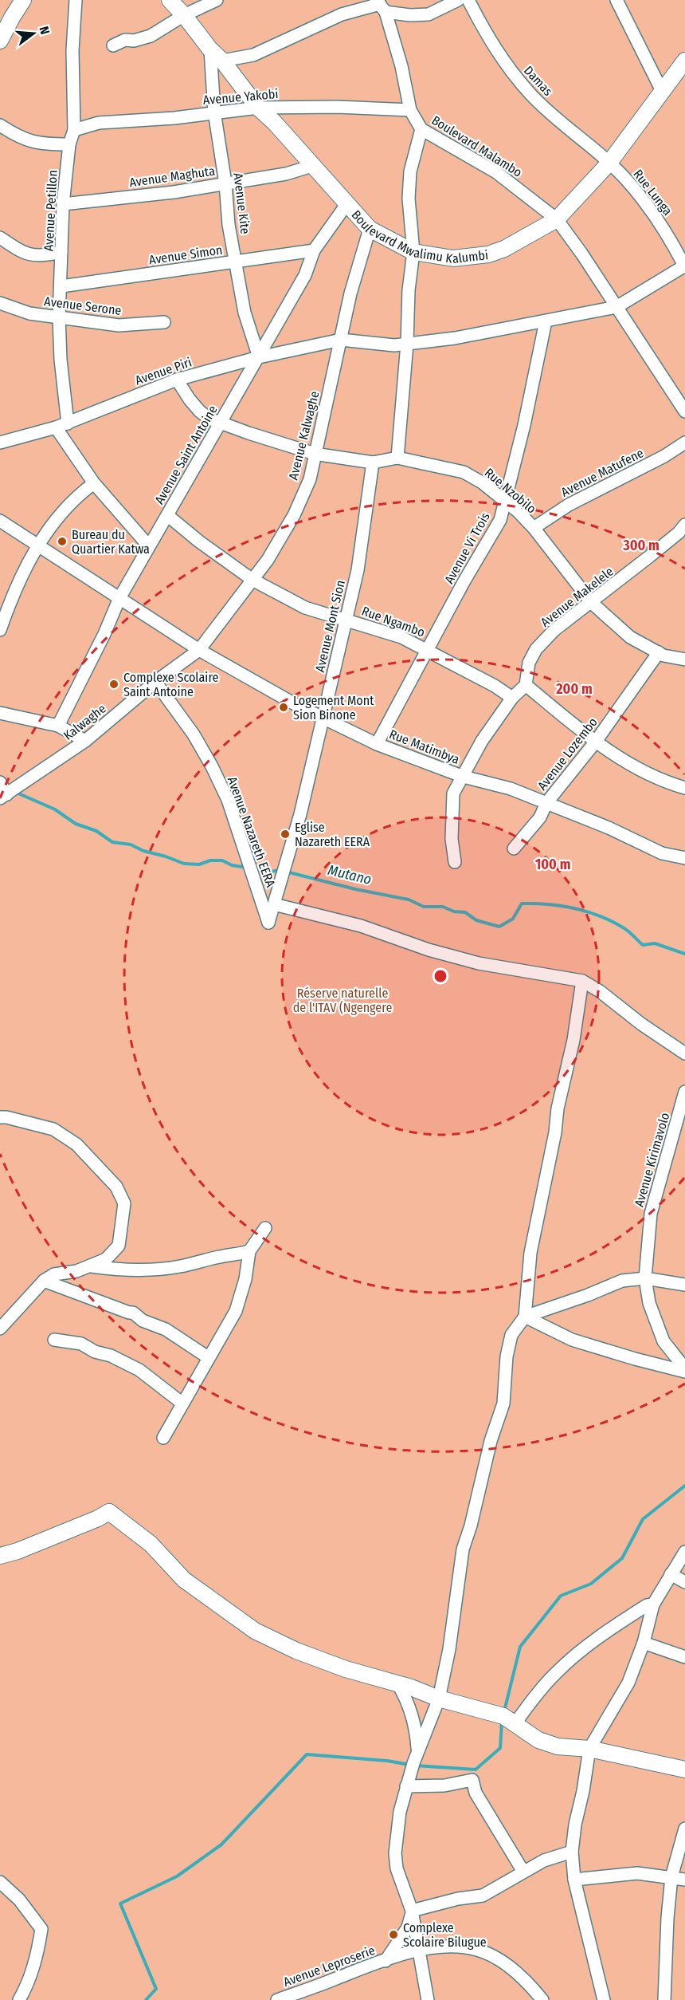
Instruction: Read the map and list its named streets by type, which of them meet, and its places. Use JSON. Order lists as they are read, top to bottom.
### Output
{
  "streets": {
    "street": [
      "Damas",
      "Avenue Yakobi",
      "Boulevard Malambo",
      "Avenue Maghuta",
      "Rue Lunga",
      "Avenue Kite",
      "Avenue Petillon",
      "Boulevard Mwalimu Kalumbi",
      "Avenue Simon",
      "Avenue Serone",
      "Avenue Piri",
      "Avenue Kalwaghe",
      "Avenue Saint Antoine",
      "Avenue Matufene",
      "Rue Nzobilo",
      "Avenue Vi Trois",
      "Avenue Makelele",
      "Rue Ngambo",
      "Avenue Mont Sion",
      "Kalwaghe",
      "Rue Matimbya",
      "Avenue Lozembo",
      "Avenue Nazareth EERA",
      "Avenue Kirimavolo",
      "Avenue Leproserie"
    ]
  },
  "crossings": [
    ["Damas", "Rue Lunga"],
    ["Damas", "Boulevard Mwalimu Kalumbi"],
    ["Avenue Yakobi", "Boulevard Malambo"],
    ["Avenue Yakobi", "Avenue Kite"],
    ["Avenue Yakobi", "Avenue Petillon"],
    ["Avenue Yakobi", "Boulevard Mwalimu Kalumbi"],
    ["Boulevard Malambo", "Boulevard Mwalimu Kalumbi"],
    ["Boulevard Malambo", "Avenue Piri"],
    ["Avenue Maghuta", "Avenue Kite"],
    ["Avenue Maghuta", "Avenue Petillon"],
    ["Avenue Maghuta", "Boulevard Mwalimu Kalumbi"],
    ["Rue Lunga", "Boulevard Mwalimu Kalumbi"],
    ["Rue Lunga", "Avenue Piri"],
    ["Avenue Kite", "Boulevard Mwalimu Kalumbi"],
    ["Avenue Kite", "Avenue Simon"],
    ["Avenue Kite", "Avenue Piri"],
    ["Avenue Kite", "Avenue Saint Antoine"],
    ["Avenue Petillon", "Avenue Simon"],
    ["Avenue Petillon", "Avenue Serone"],
    ["Avenue Petillon", "Avenue Piri"],
    ["Avenue Petillon", "Avenue Saint Antoine"],
    ["Boulevard Mwalimu Kalumbi", "Avenue Kalwaghe"],
    ["Boulevard Mwalimu Kalumbi", "Avenue Saint Antoine"],
    ["Avenue Simon", "Avenue Saint Antoine"],
    ["Avenue Piri", "Avenue Kalwaghe"],
    ["Avenue Piri", "Avenue Saint Antoine"],
    ["Avenue Piri", "Rue Nzobilo"],
    ["Avenue Piri", "Avenue Vi Trois"],
    ["Avenue Kalwaghe", "Rue Nzobilo"],
    ["Avenue Kalwaghe", "Rue Ngambo"],
    ["Avenue Kalwaghe", "Kalwaghe"],
    ["Avenue Kalwaghe", "Rue Matimbya"],
    ["Avenue Saint Antoine", "Rue Nzobilo"],
    ["Avenue Saint Antoine", "Rue Ngambo"],
    ["Avenue Saint Antoine", "Rue Matimbya"],
    ["Avenue Matufene", "Rue Nzobilo"],
    ["Rue Nzobilo", "Avenue Vi Trois"],
    ["Rue Nzobilo", "Avenue Makelele"],
    ["Rue Nzobilo", "Avenue Mont Sion"],
    ["Rue Nzobilo", "Avenue Lozembo"],
    ["Avenue Vi Trois", "Rue Ngambo"],
    ["Avenue Vi Trois", "Rue Matimbya"],
    ["Rue Ngambo", "Avenue Mont Sion"],
    ["Avenue Mont Sion", "Rue Matimbya"],
    ["Avenue Mont Sion", "Avenue Nazareth EERA"],
    ["Kalwaghe", "Rue Matimbya"],
    ["Kalwaghe", "Avenue Nazareth EERA"],
    ["Rue Matimbya", "Avenue Lozembo"]
  ],
  "water": ["Mutano"],
  "parks": ["Réserve naturelle de l'ITAV (Ngengere"],
  "places": [
    "Bureau du Quartier Katwa",
    "Complexe Scolaire Saint Antoine",
    "Logement Mont Sion Binone",
    "Eglise Nazareth EERA",
    "Complexe Scolaire Bilugue"
  ],
  "north": "right",
  "rings": ["300 m", "200 m", "100 m"]
}
